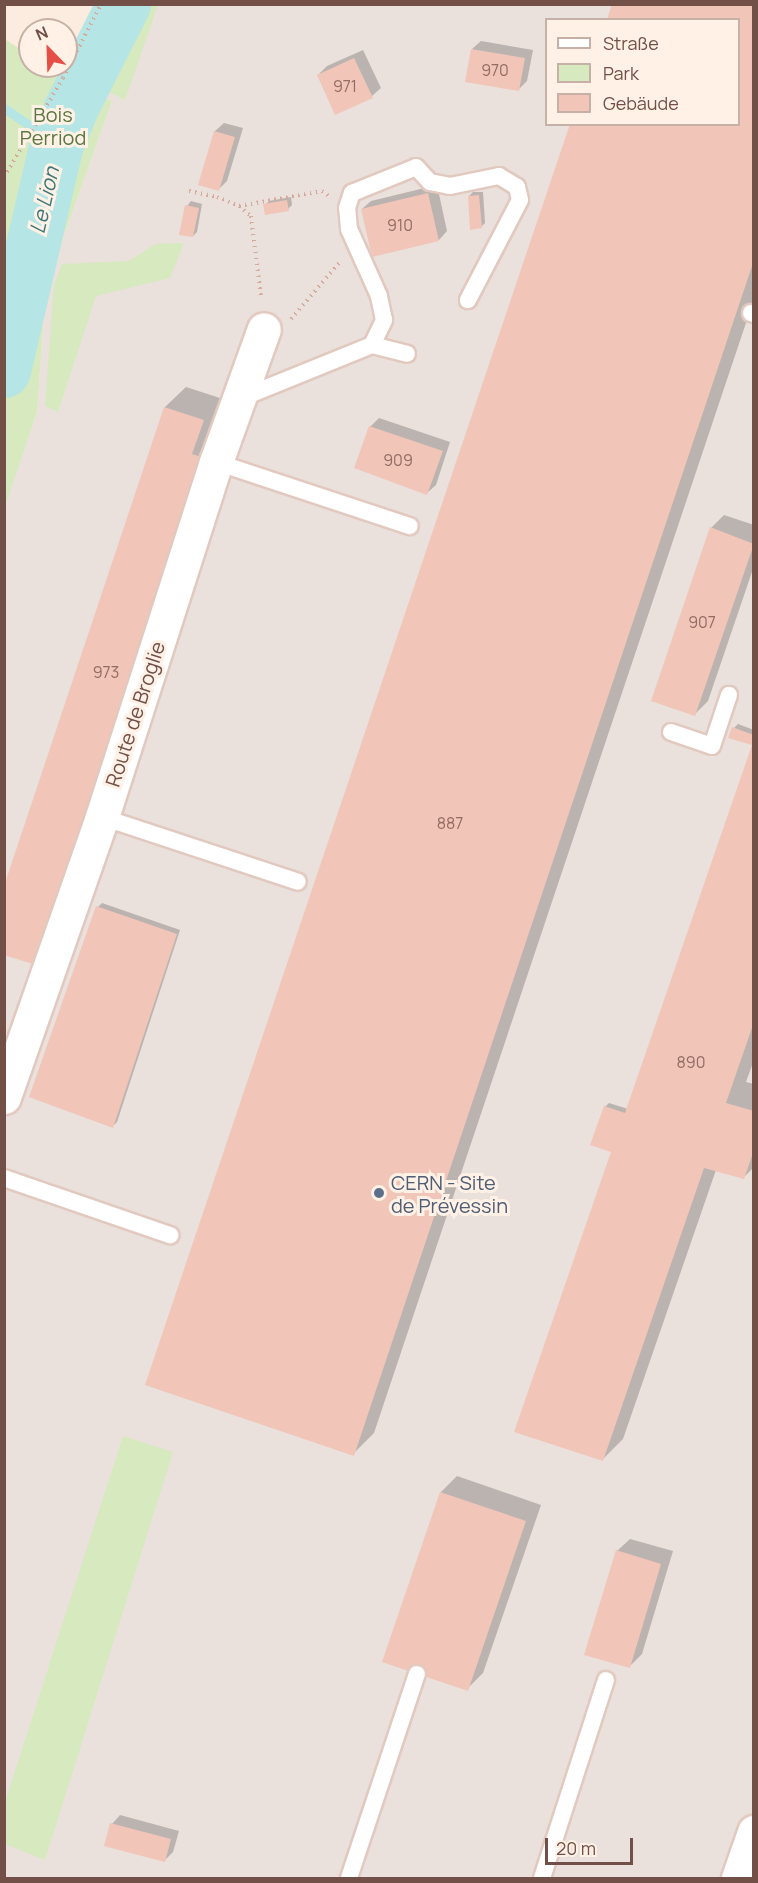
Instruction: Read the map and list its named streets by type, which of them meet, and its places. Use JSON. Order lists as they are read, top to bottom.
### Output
{
  "streets": {
    "street": ["Route de Broglie"]
  },
  "water": ["Le Lion"],
  "parks": ["Bois Perriod"],
  "places": ["CERN - Site de Prévessin"],
  "house_numbers": [
    "970",
    "971",
    "910",
    "909",
    "907",
    "973",
    "887",
    "890"
  ],
  "legend": ["Straße", "Park", "Gebäude"],
  "scale_bar": "20 m",
  "north": "top left"
}
